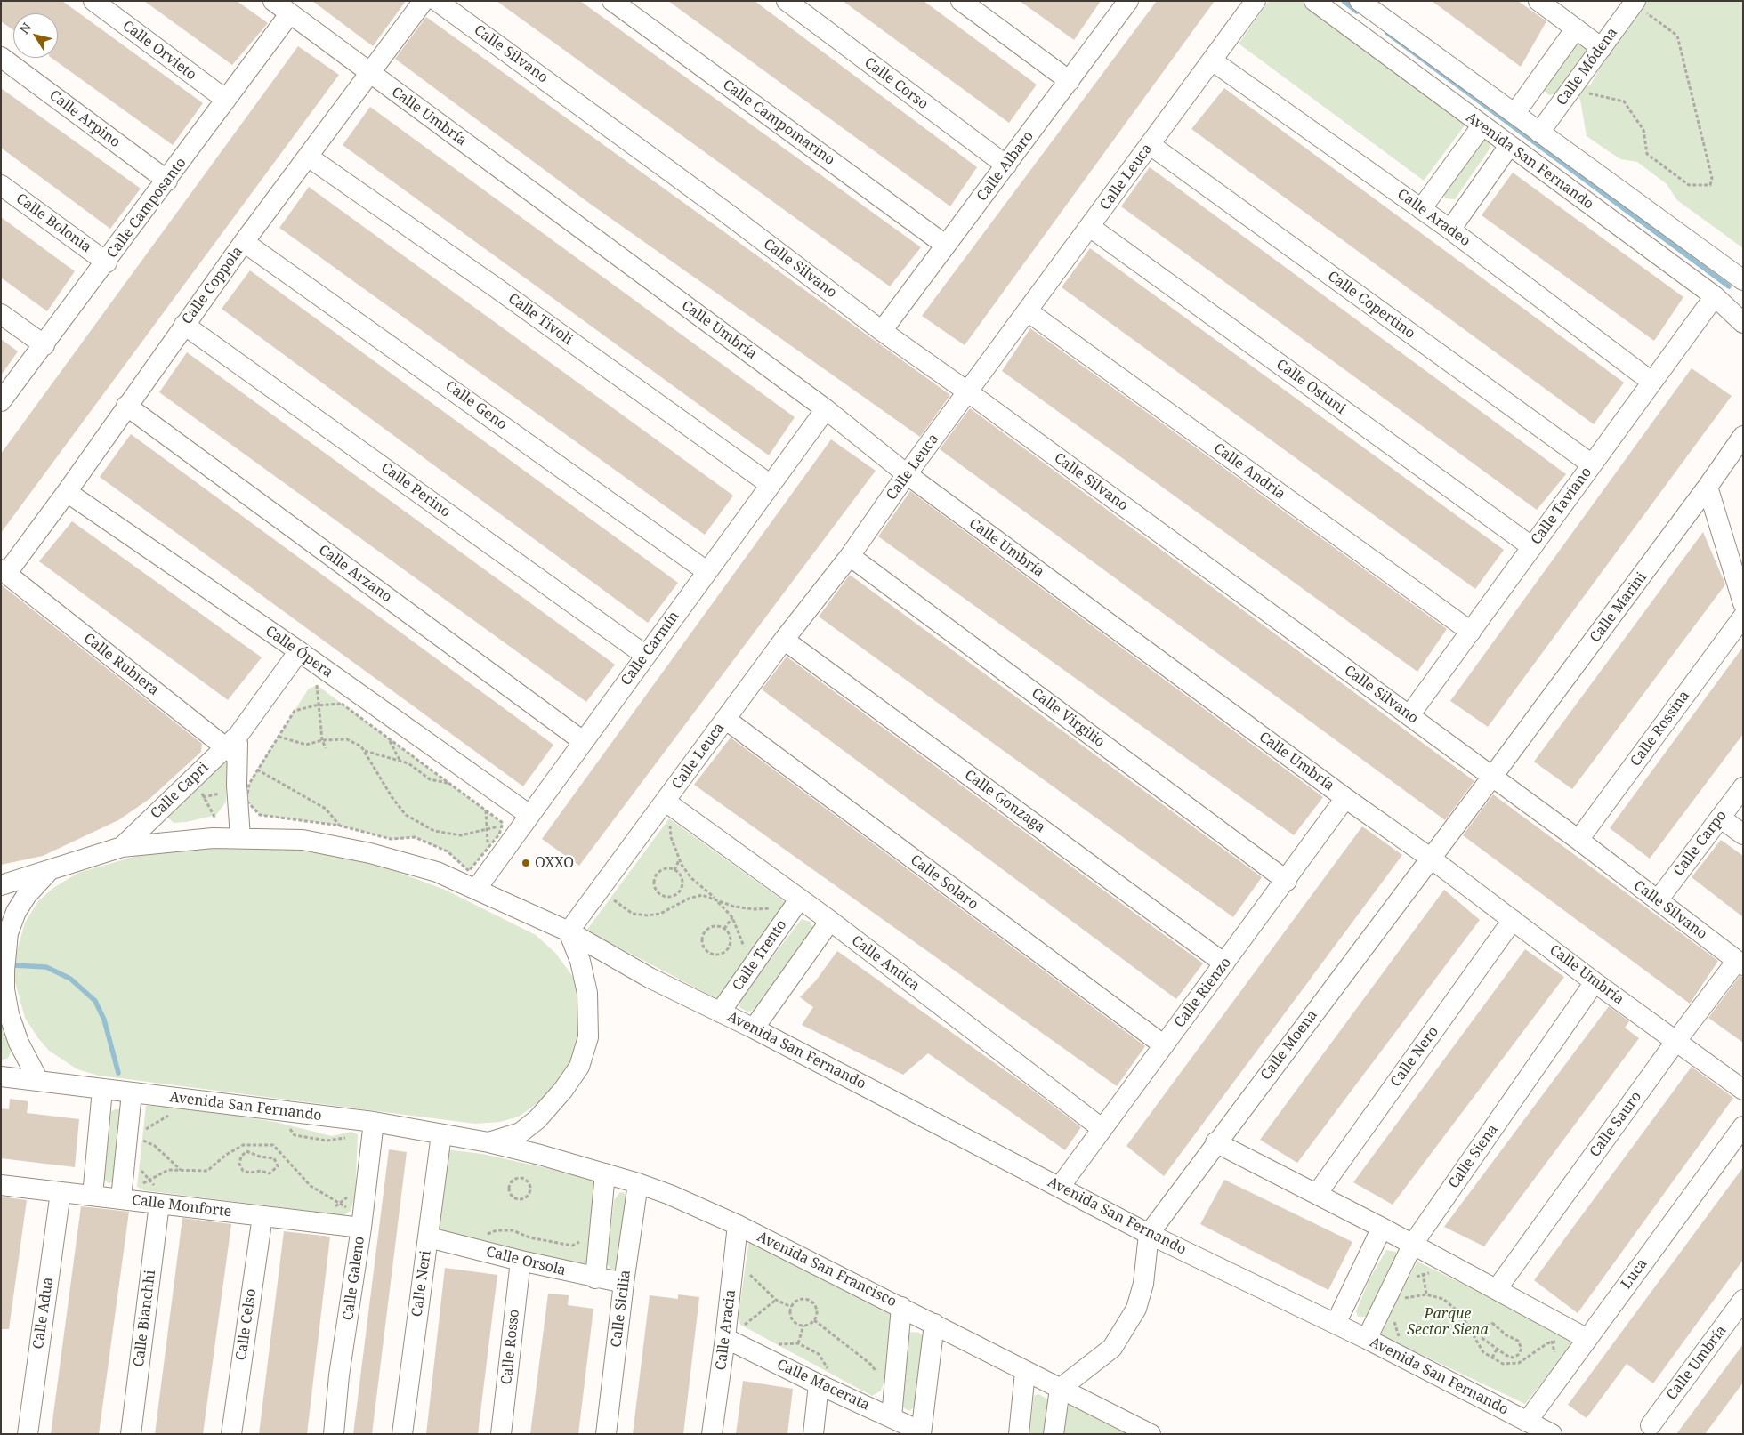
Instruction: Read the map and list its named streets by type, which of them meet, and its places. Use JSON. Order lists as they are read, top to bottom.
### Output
{
  "streets": {
    "street": [
      "Calle Orvieto",
      "Calle Silvano",
      "Calle Módena",
      "Calle Corso",
      "Calle Umbría",
      "Calle Arpino",
      "Calle Campomarino",
      "Avenida San Fernando",
      "Calle Albaro",
      "Calle Leuca",
      "Calle Camposanto",
      "Calle Aradeo",
      "Calle Bolonia",
      "Calle Coppola",
      "Calle Copertino",
      "Calle Tivoli",
      "Calle Ostuni",
      "Calle Geno",
      "Calle Andria",
      "Calle Perino",
      "Calle Taviano",
      "Calle Arzano",
      "Calle Marini",
      "Calle Carmín",
      "Calle Ópera",
      "Calle Rubiera",
      "Calle Virgilio",
      "Calle Rossina",
      "Calle Capri",
      "Calle Gonzaga",
      "Calle Carpo",
      "Calle Solaro",
      "Calle Trento",
      "Calle Antica",
      "Calle Rienzo",
      "Calle Moena",
      "Calle Nero",
      "Calle Sauro",
      "Calle Siena",
      "Calle Monforte",
      "Calle Orsola",
      "Avenida San Francisco",
      "Luca",
      "Calle Galeno",
      "Calle Neri",
      "Calle Sicilia",
      "Calle Adua",
      "Calle Bianchhi",
      "Calle Celso",
      "Calle Aracia",
      "Calle Rosso",
      "Calle Macerata"
    ]
  },
  "crossings": [
    ["Calle Orvieto", "Calle Camposanto"],
    ["Calle Silvano", "Calle Albaro"],
    ["Calle Silvano", "Calle Leuca"],
    ["Calle Silvano", "Calle Taviano"],
    ["Calle Silvano", "Calle Marini"],
    ["Calle Silvano", "Calle Rossina"],
    ["Calle Silvano", "Calle Carpo"],
    ["Calle Silvano", "Calle Sauro"],
    ["Calle Módena", "Avenida San Fernando"],
    ["Calle Corso", "Calle Albaro"],
    ["Calle Umbría", "Calle Leuca"],
    ["Calle Umbría", "Calle Camposanto"],
    ["Calle Umbría", "Calle Coppola"],
    ["Calle Umbría", "Calle Marini"],
    ["Calle Umbría", "Calle Carmín"],
    ["Calle Umbría", "Calle Rienzo"],
    ["Calle Umbría", "Calle Moena"],
    ["Calle Umbría", "Calle Nero"],
    ["Calle Umbría", "Calle Sauro"],
    ["Calle Umbría", "Calle Siena"],
    ["Calle Arpino", "Calle Camposanto"],
    ["Calle Campomarino", "Calle Albaro"],
    ["Avenida San Fernando", "Calle Leuca"],
    ["Avenida San Fernando", "Calle Taviano"],
    ["Avenida San Fernando", "Calle Carmín"],
    ["Avenida San Fernando", "Calle Capri"],
    ["Avenida San Fernando", "Calle Trento"],
    ["Avenida San Fernando", "Calle Rienzo"],
    ["Avenida San Fernando", "Calle Moena"],
    ["Avenida San Fernando", "Calle Siena"],
    ["Avenida San Fernando", "Avenida San Francisco"],
    ["Avenida San Fernando", "Luca"],
    ["Avenida San Fernando", "Calle Galeno"],
    ["Avenida San Fernando", "Calle Neri"],
    ["Calle Leuca", "Calle Aradeo"],
    ["Calle Leuca", "Calle Copertino"],
    ["Calle Leuca", "Calle Ostuni"],
    ["Calle Leuca", "Calle Andria"],
    ["Calle Leuca", "Calle Virgilio"],
    ["Calle Leuca", "Calle Gonzaga"],
    ["Calle Leuca", "Calle Solaro"],
    ["Calle Leuca", "Calle Antica"],
    ["Calle Camposanto", "Calle Bolonia"],
    ["Calle Aradeo", "Calle Taviano"],
    ["Calle Coppola", "Calle Tivoli"],
    ["Calle Coppola", "Calle Geno"],
    ["Calle Coppola", "Calle Perino"],
    ["Calle Coppola", "Calle Arzano"],
    ["Calle Coppola", "Calle Ópera"],
    ["Calle Coppola", "Calle Rubiera"],
    ["Calle Copertino", "Calle Taviano"],
    ["Calle Tivoli", "Calle Carmín"],
    ["Calle Ostuni", "Calle Taviano"],
    ["Calle Geno", "Calle Carmín"],
    ["Calle Andria", "Calle Taviano"],
    ["Calle Perino", "Calle Carmín"],
    ["Calle Arzano", "Calle Carmín"],
    ["Calle Marini", "Calle Moena"],
    ["Calle Carmín", "Calle Ópera"],
    ["Calle Ópera", "Calle Capri"],
    ["Calle Rubiera", "Calle Capri"],
    ["Calle Virgilio", "Calle Rienzo"],
    ["Calle Gonzaga", "Calle Rienzo"],
    ["Calle Solaro", "Calle Rienzo"],
    ["Calle Trento", "Calle Antica"],
    ["Calle Antica", "Calle Rienzo"],
    ["Calle Monforte", "Calle Galeno"],
    ["Calle Monforte", "Calle Adua"],
    ["Calle Monforte", "Calle Bianchhi"],
    ["Calle Monforte", "Calle Celso"],
    ["Calle Orsola", "Calle Neri"],
    ["Calle Orsola", "Calle Sicilia"],
    ["Calle Orsola", "Calle Rosso"],
    ["Avenida San Francisco", "Calle Sicilia"],
    ["Avenida San Francisco", "Calle Aracia"],
    ["Calle Aracia", "Calle Macerata"]
  ],
  "parks": ["Parque Sector Siena"],
  "places": ["OXXO"],
  "north": "top left"
}
